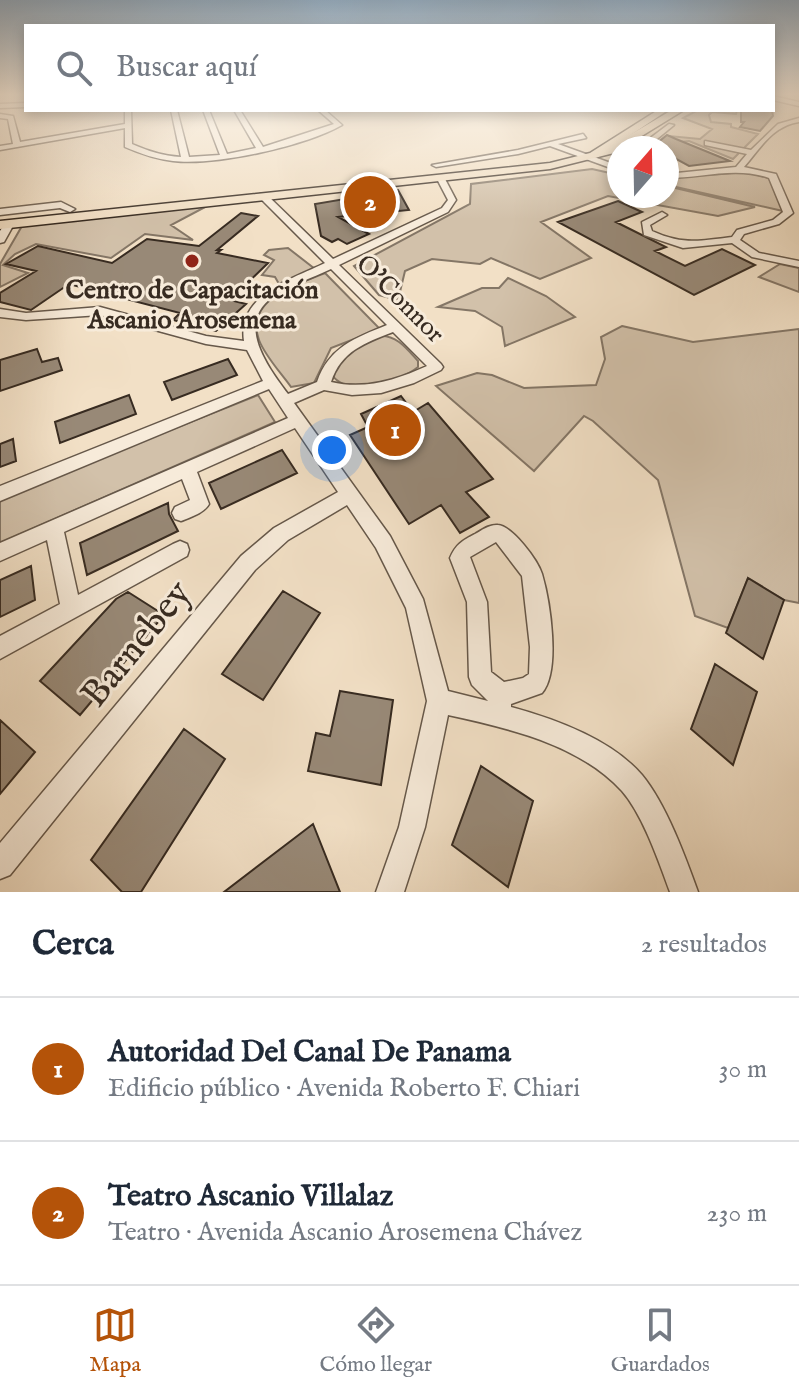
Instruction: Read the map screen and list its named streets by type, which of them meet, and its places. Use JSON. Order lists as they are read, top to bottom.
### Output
{
  "streets": {
    "street": ["O'Connor", "Barnebey"]
  },
  "places": ["Centro de Capacitación Ascanio Arosemena"],
  "north": "top",
  "page": {
    "search": "Buscar aquí",
    "pins": ["2", "1"],
    "heading": ["Cerca", "2 resultados"],
    "list": [
      {
        "mark": "1",
        "name": "Autoridad Del Canal De Panama",
        "note": "Edificio público · Avenida Roberto F. Chiari",
        "value": "30 m"
      },
      {
        "mark": "2",
        "name": "Teatro Ascanio Villalaz",
        "note": "Teatro · Avenida Ascanio Arosemena Chávez",
        "value": "230 m"
      }
    ],
    "nav": ["Mapa", "Cómo llegar", "Guardados"]
  }
}
